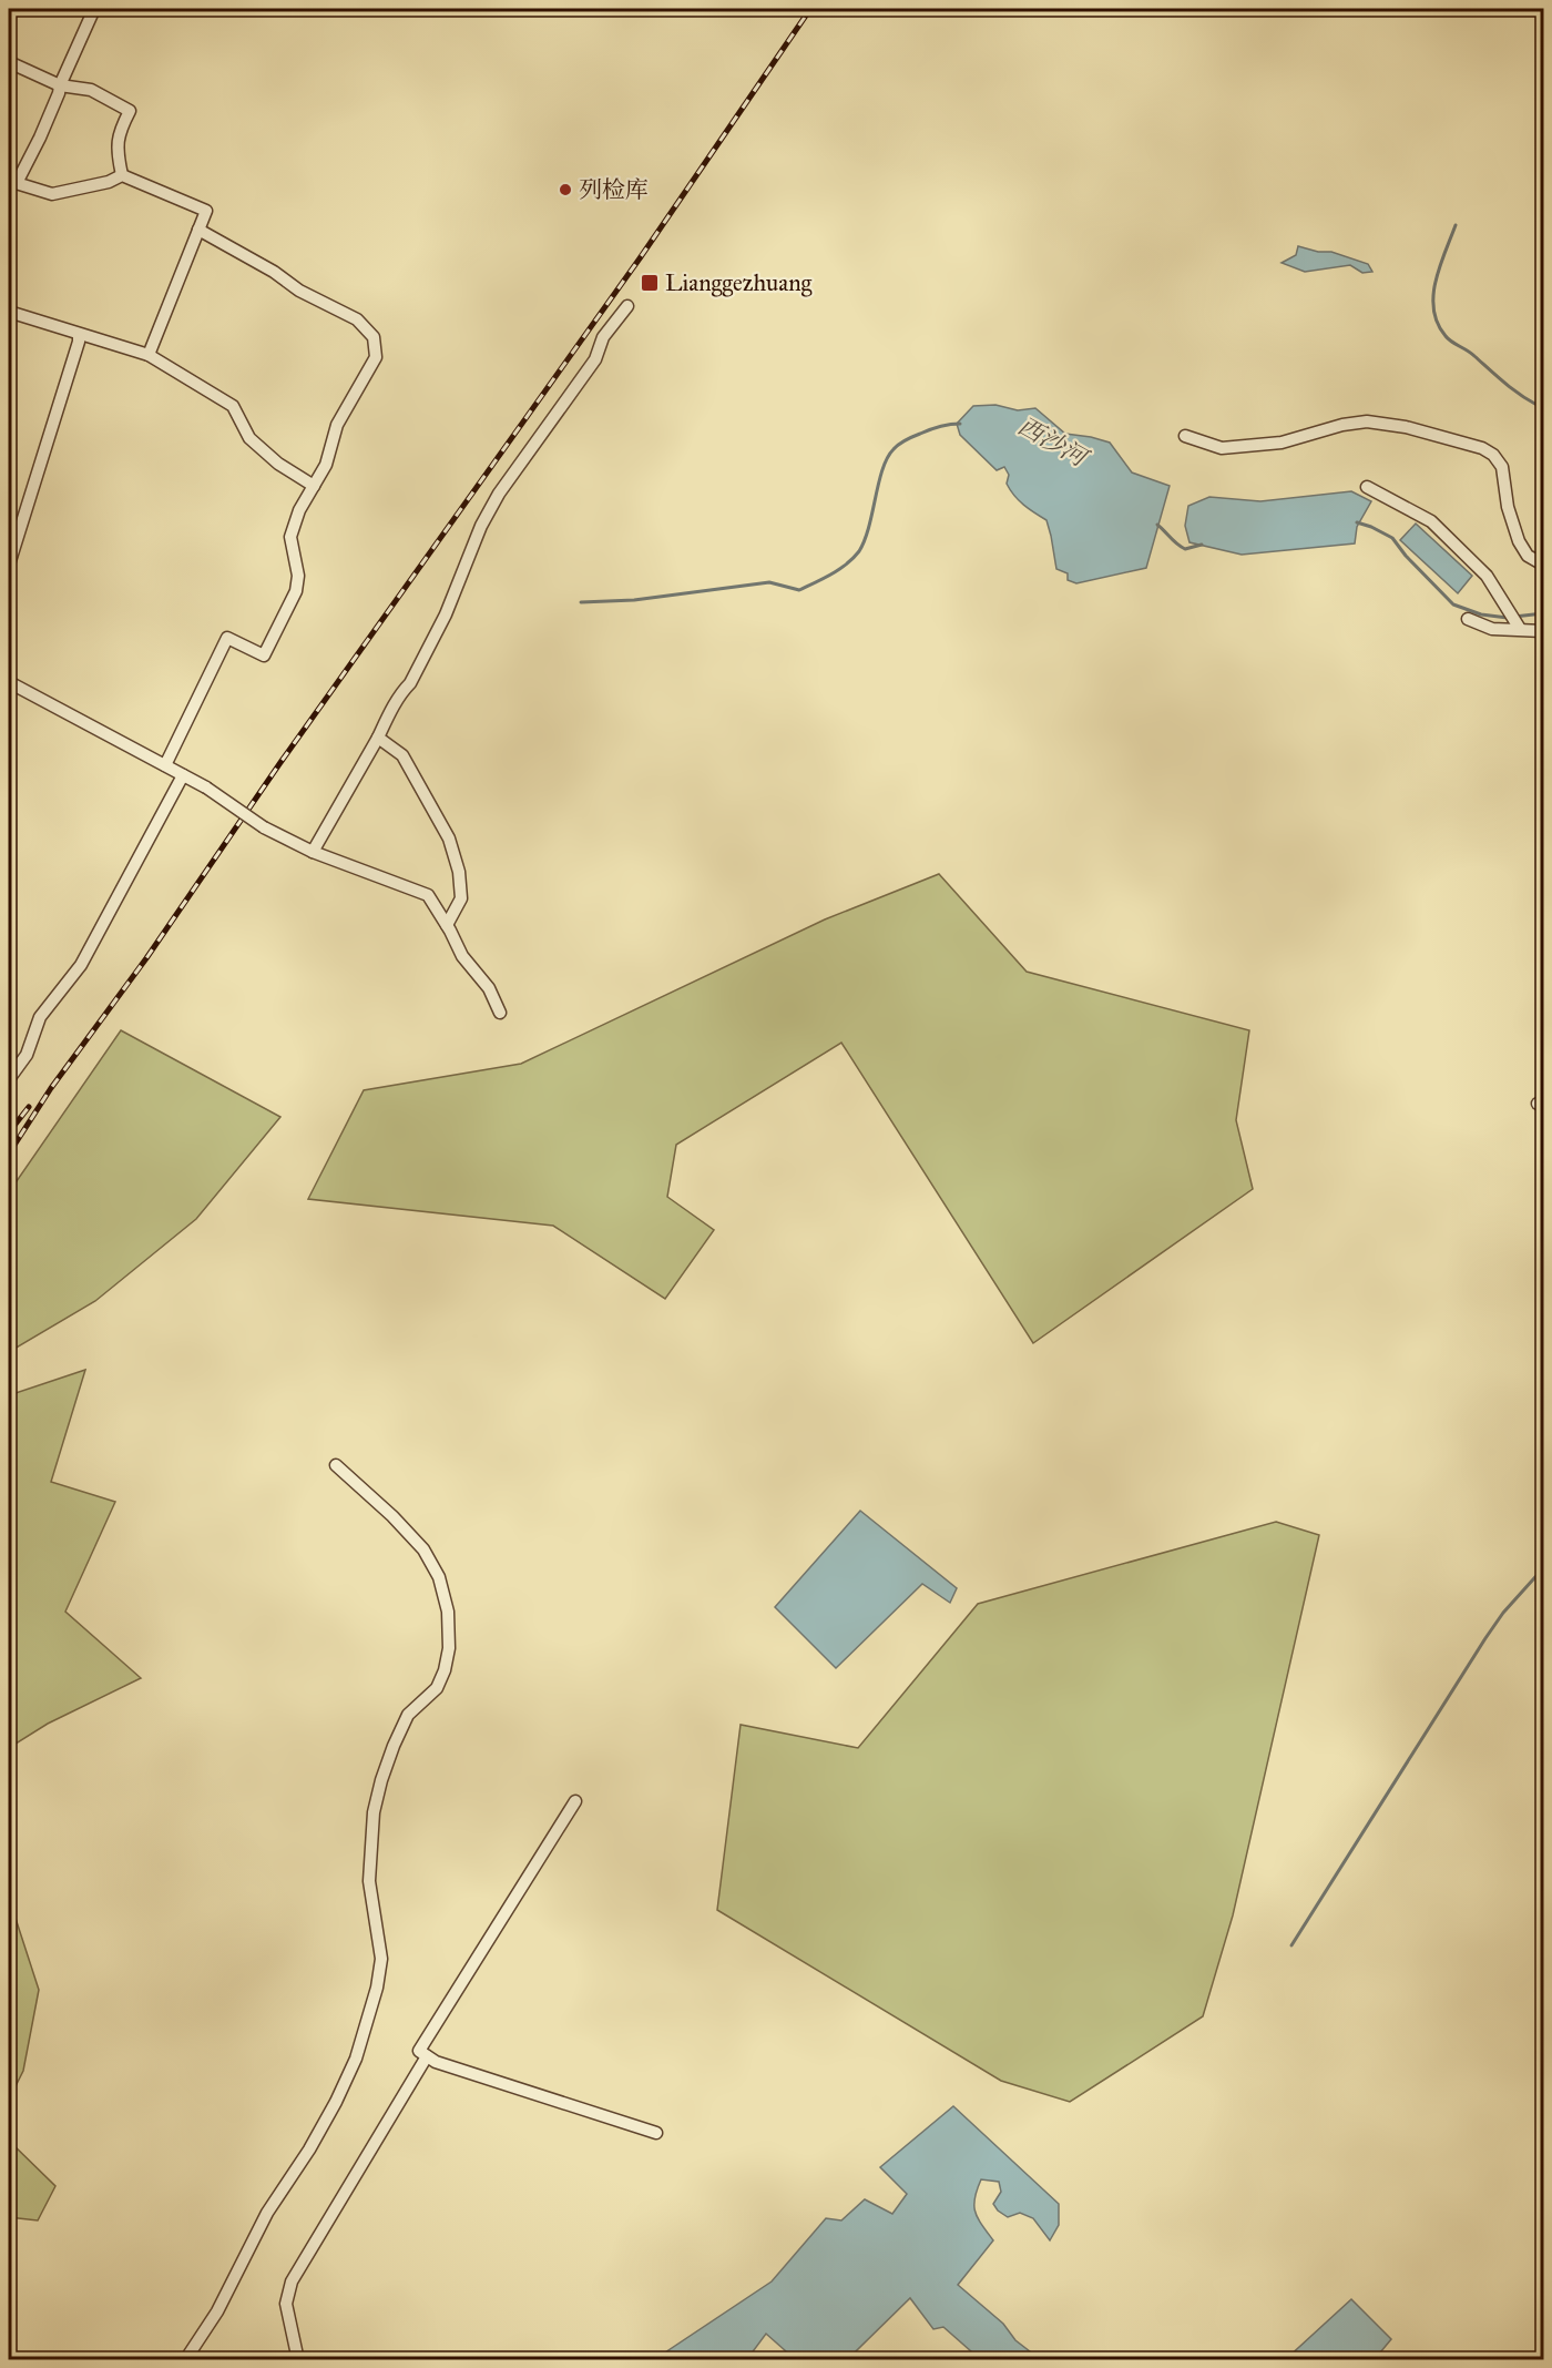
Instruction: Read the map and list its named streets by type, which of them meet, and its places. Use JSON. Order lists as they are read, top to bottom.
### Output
{
  "water": ["西沙河"],
  "places": {
    "other": ["列检库"],
    "transit": ["Lianggezhuang"]
  }
}
